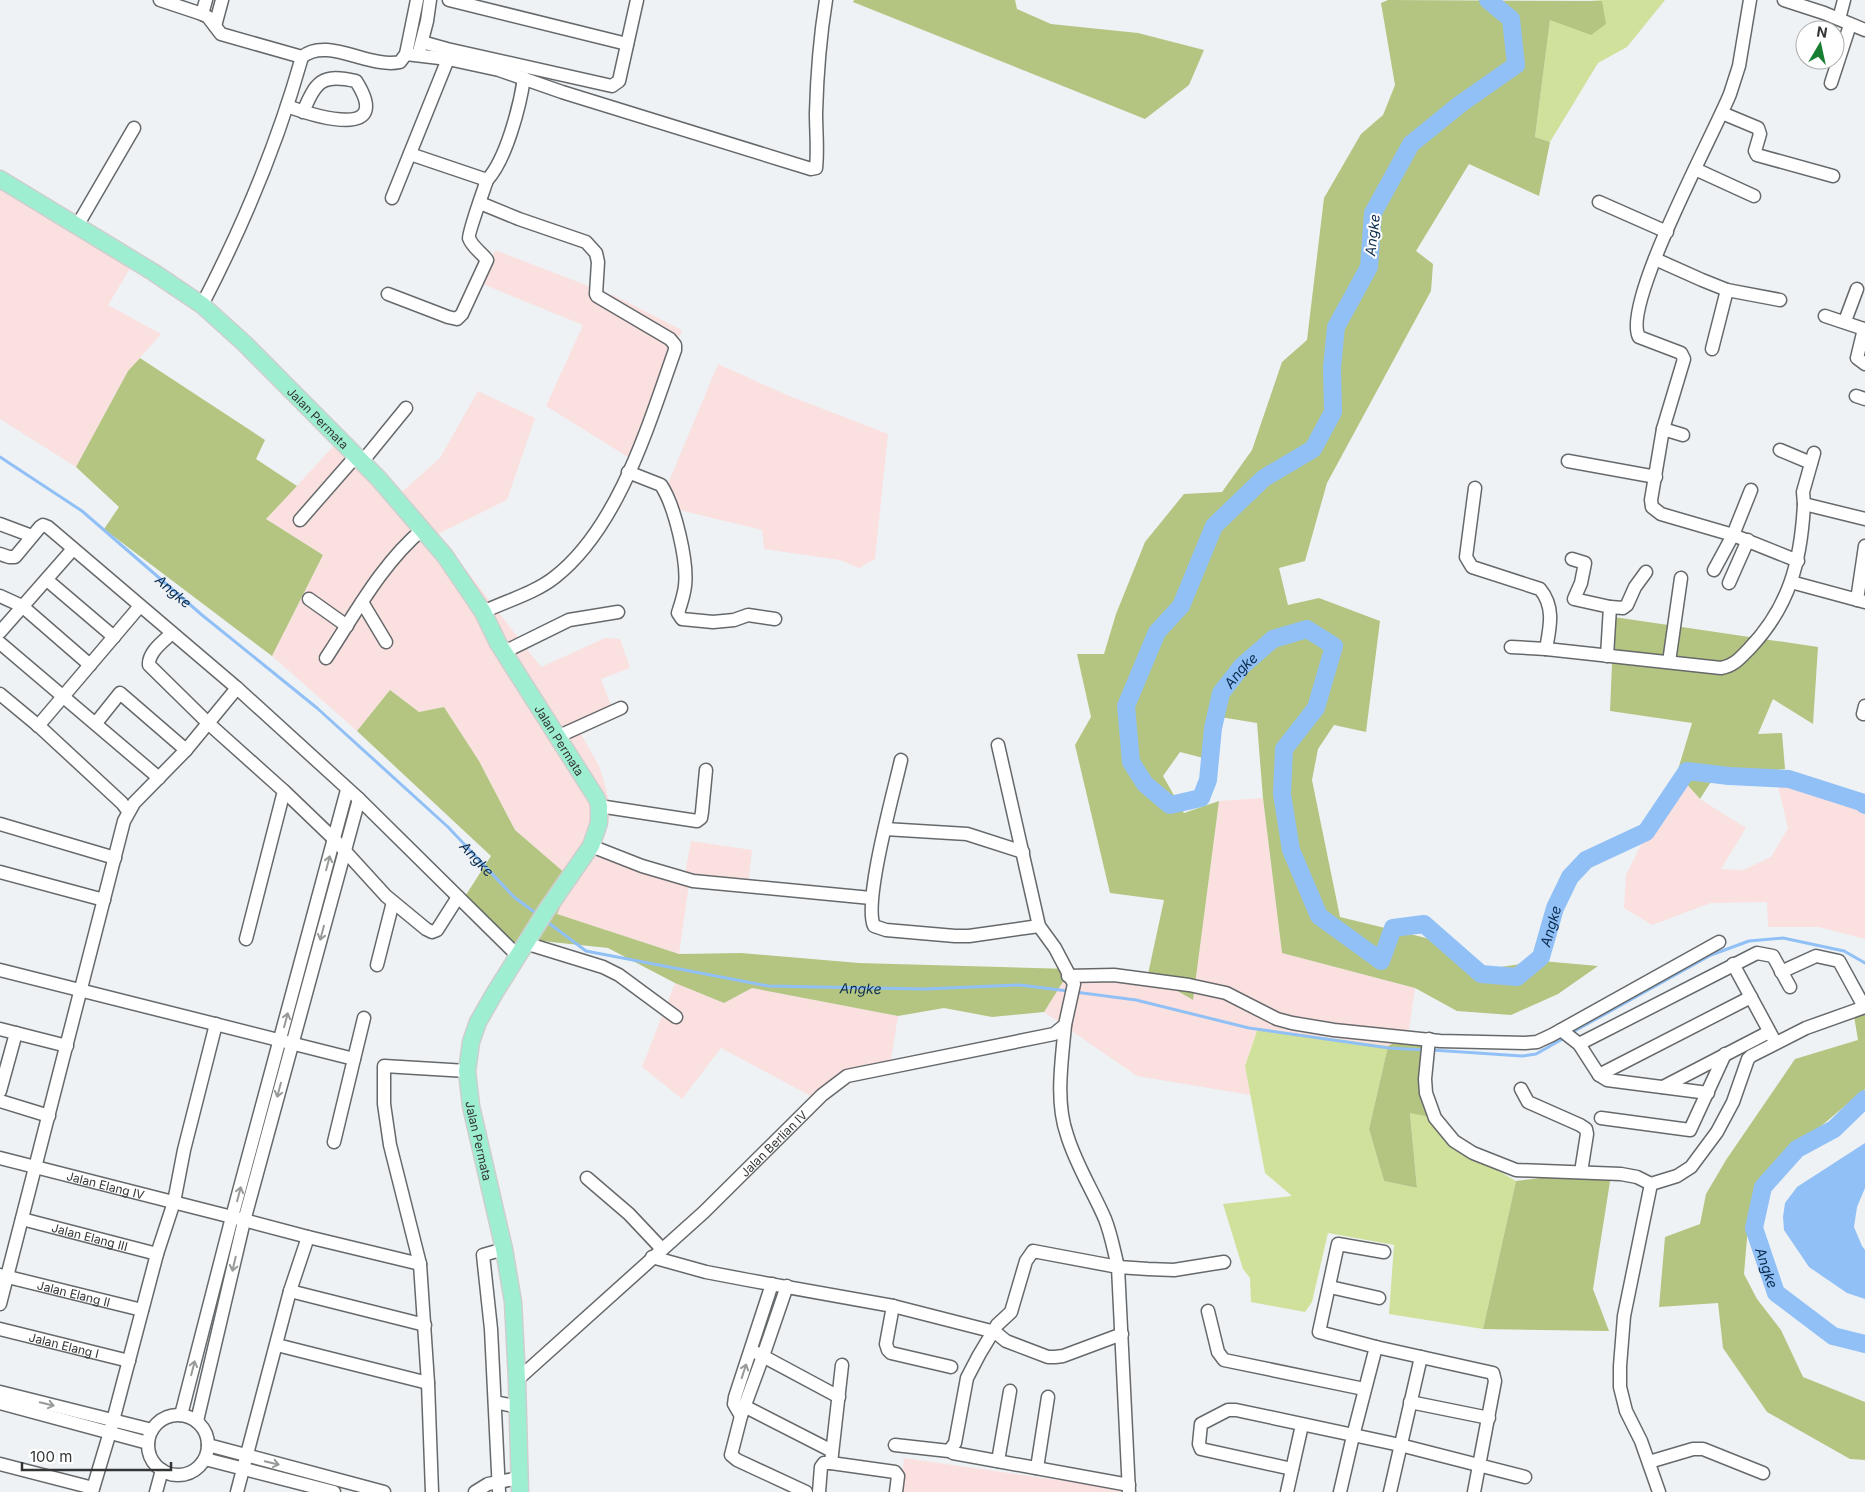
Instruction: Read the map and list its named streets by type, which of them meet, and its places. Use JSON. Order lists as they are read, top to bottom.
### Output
{
  "streets": {
    "main road": ["Jalan Permata"],
    "street": [
      "Jalan Berlian IV",
      "Jalan Elang IV",
      "Jalan Elang III",
      "Jalan Elang II",
      "Jalan Elang I"
    ]
  },
  "crossings": [
    ["Jalan Permata", "Jalan Berlian IV"]
  ],
  "water": ["Angke"],
  "scale_bar": "100 m",
  "north": "top"
}
